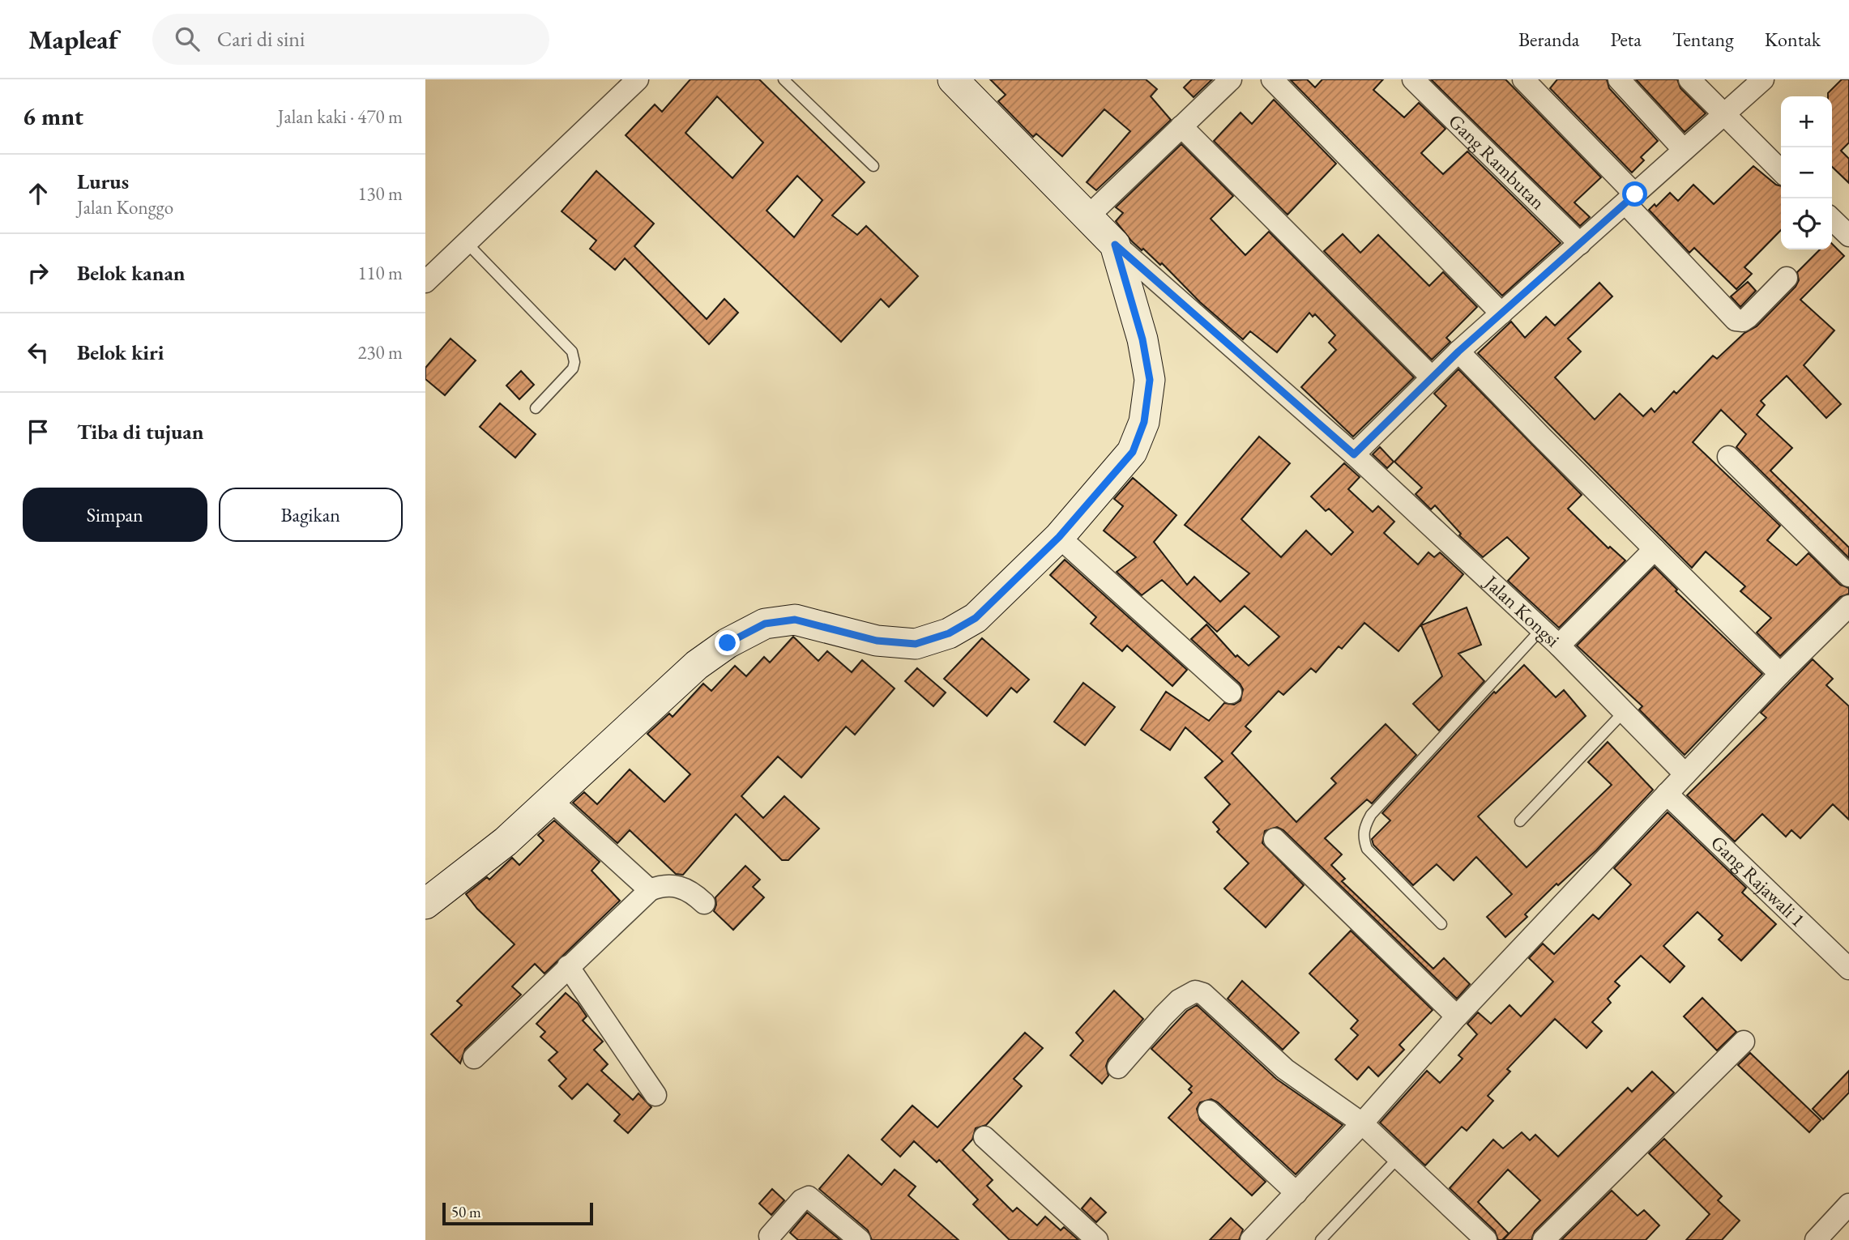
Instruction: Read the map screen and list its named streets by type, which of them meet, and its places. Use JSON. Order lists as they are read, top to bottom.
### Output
{
  "streets": {
    "street": ["Gang Rambutan", "Jalan Kongsi", "Gang Rajawali 1"]
  },
  "scale_bar": "50 m",
  "page": {
    "header": "Mapleaf",
    "search": "Cari di sini",
    "nav": [
      "Beranda",
      "Peta",
      "Tentang",
      "Kontak"
    ],
    "heading": ["6 mnt", "Jalan kaki · 470 m"],
    "map_buttons": ["+", "−"],
    "list": [
      ["Lurus", "Jalan Konggo", "130 m"],
      ["Belok kanan", "110 m"],
      ["Belok kiri", "230 m"],
      "Tiba di tujuan"
    ],
    "buttons": ["Simpan", "Bagikan"],
    "scale": "50 m"
  }
}
